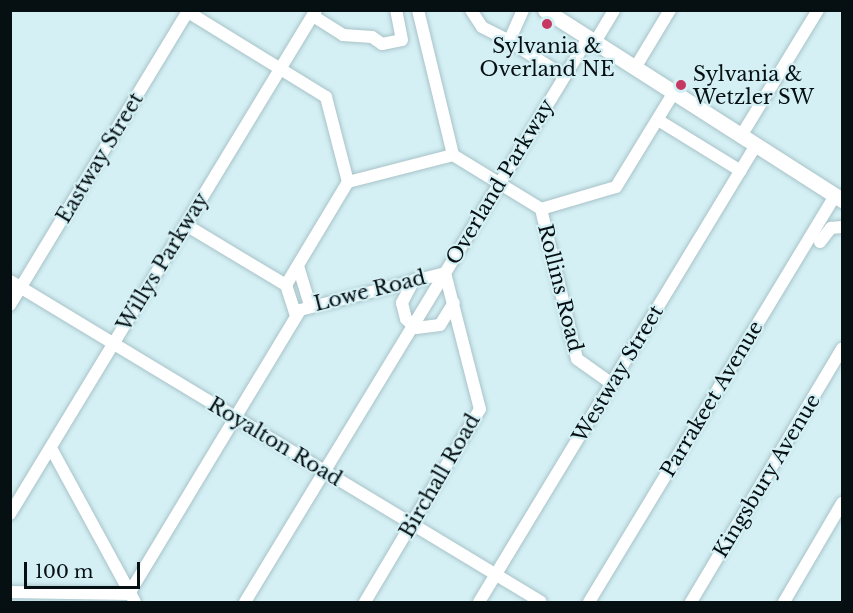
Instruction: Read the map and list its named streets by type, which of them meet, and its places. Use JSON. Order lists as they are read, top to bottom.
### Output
{
  "streets": {
    "street": [
      "Eastway Street",
      "Overland Parkway",
      "Willys Parkway",
      "Rollins Road",
      "Lowe Road",
      "Westway Street",
      "Parrakeet Avenue",
      "Royalton Road",
      "Birchall Road",
      "Kingsbury Avenue"
    ]
  },
  "crossings": [
    ["Eastway Street", "Royalton Road"],
    ["Overland Parkway", "Rollins Road"],
    ["Overland Parkway", "Lowe Road"],
    ["Overland Parkway", "Royalton Road"],
    ["Overland Parkway", "Birchall Road"],
    ["Willys Parkway", "Royalton Road"],
    ["Rollins Road", "Westway Street"],
    ["Lowe Road", "Royalton Road"],
    ["Lowe Road", "Birchall Road"],
    ["Westway Street", "Royalton Road"],
    ["Royalton Road", "Birchall Road"]
  ],
  "places": ["Sylvania & Overland NE", "Sylvania & Wetzler SW"],
  "scale_bar": "100 m"
}
